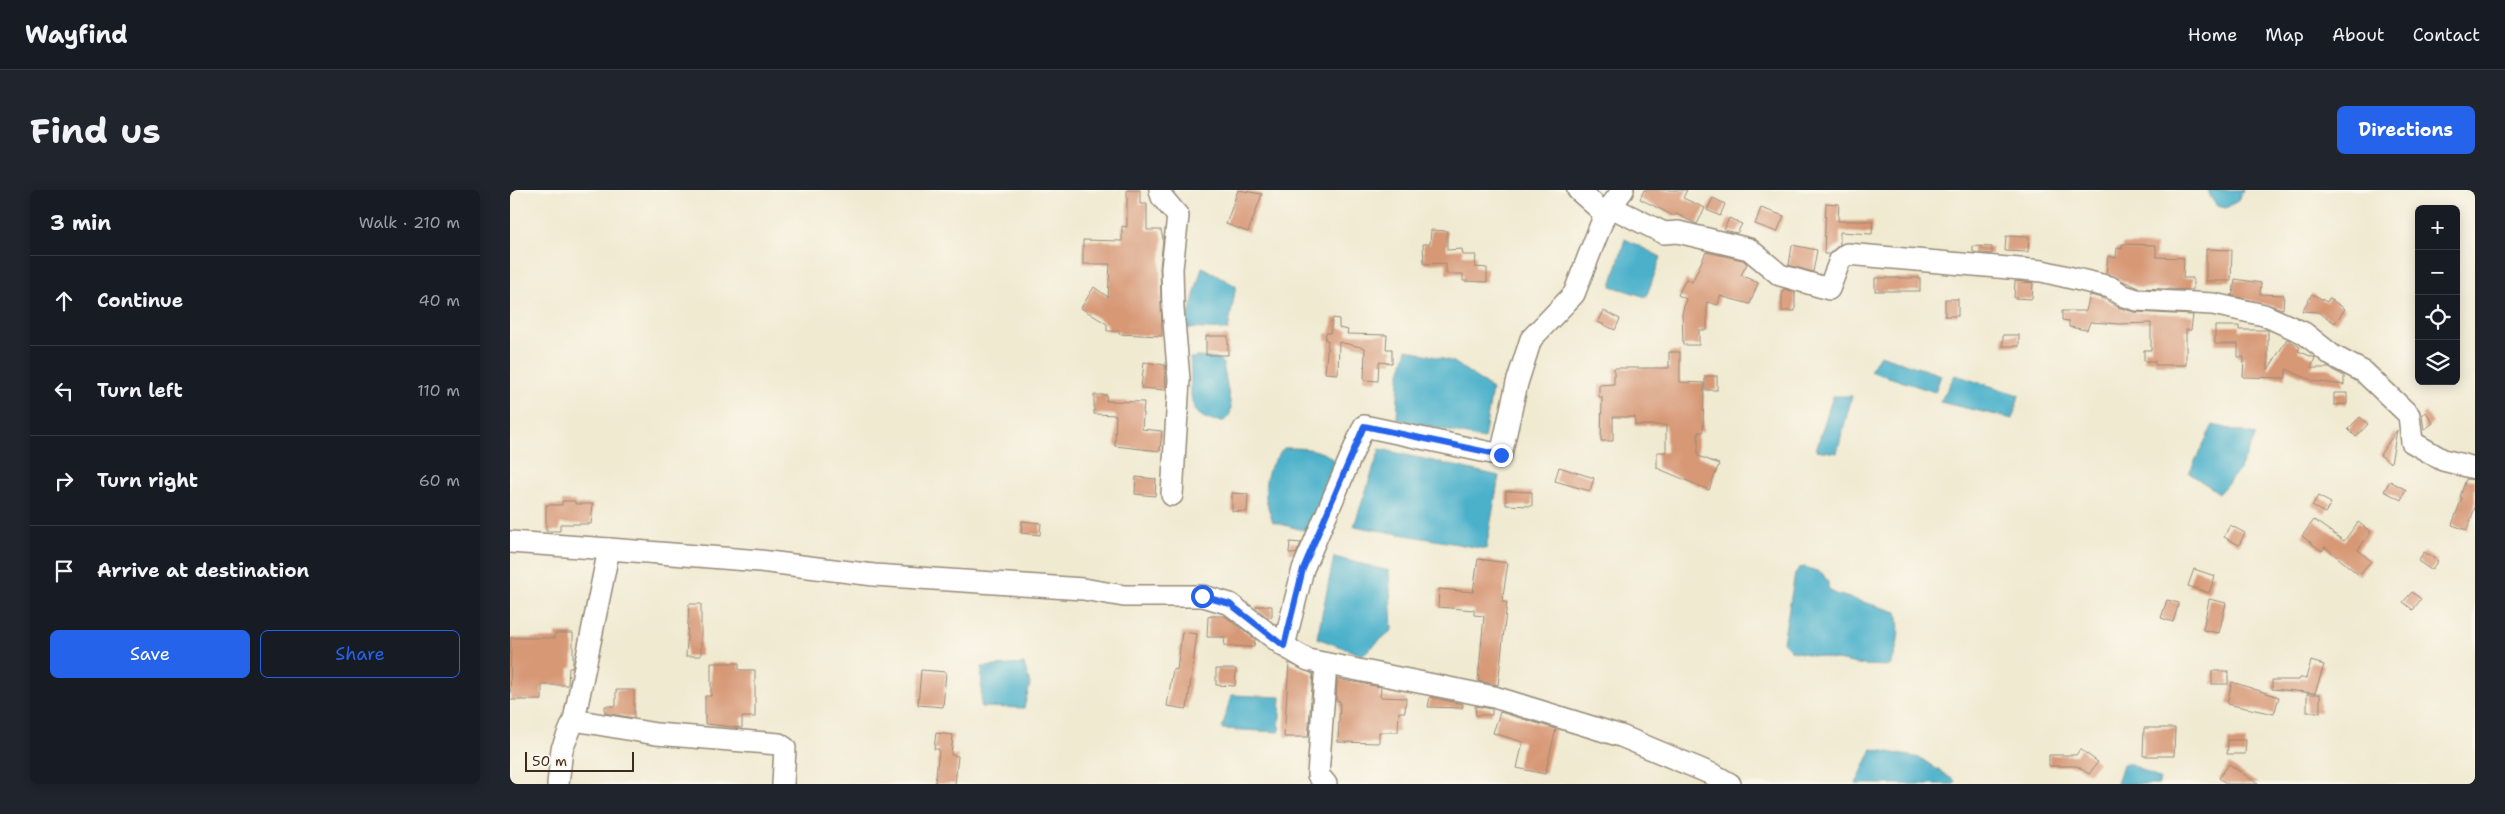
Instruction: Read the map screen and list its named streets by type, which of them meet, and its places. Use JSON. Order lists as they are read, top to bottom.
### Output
{
  "scale_bar": "50 m",
  "page": {
    "header": "Wayfind",
    "nav": [
      "Home",
      "Map",
      "About",
      "Contact"
    ],
    "buttons": [
      "Directions",
      ["Save", "Share"]
    ],
    "title": "Find us",
    "heading": ["3 min", "Walk · 210 m"],
    "map_buttons": ["+", "−"],
    "list": [
      ["Continue", "40 m"],
      ["Turn left", "110 m"],
      ["Turn right", "60 m"],
      "Arrive at destination"
    ],
    "scale": "50 m"
  }
}
